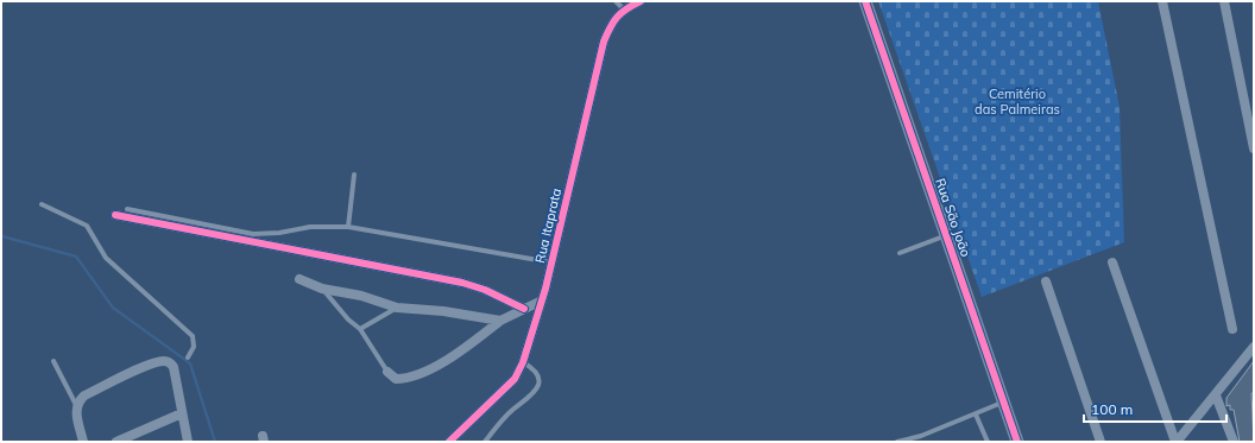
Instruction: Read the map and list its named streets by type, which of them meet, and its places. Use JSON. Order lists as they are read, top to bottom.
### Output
{
  "streets": {
    "street": ["Rua São João", "Rua Itaprata"]
  },
  "parks": ["Cemitério das Palmeiras"],
  "scale_bar": "100 m"
}
